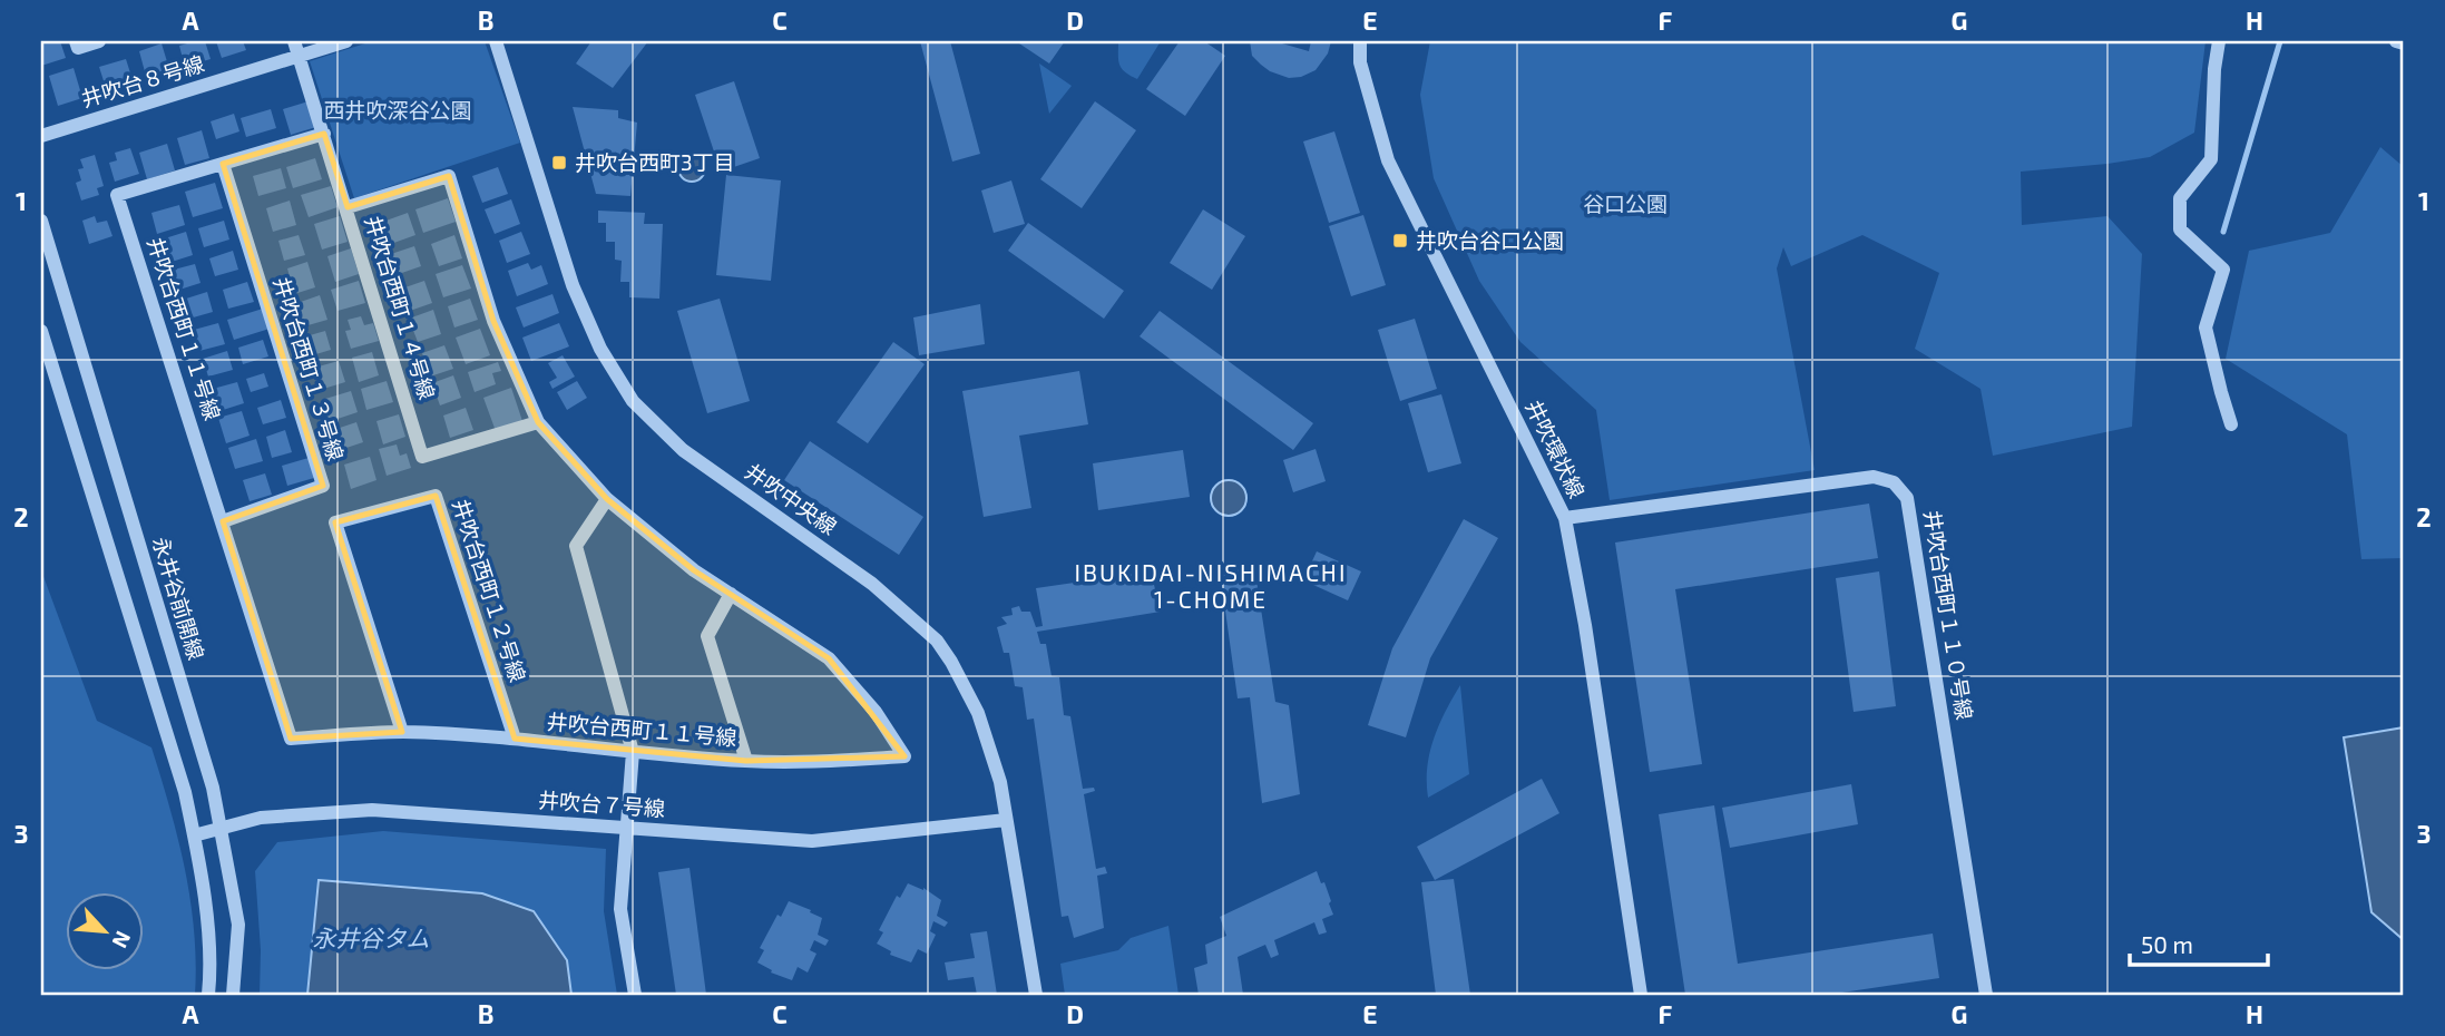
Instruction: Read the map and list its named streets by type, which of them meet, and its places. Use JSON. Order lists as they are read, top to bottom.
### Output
{
  "streets": {
    "street": [
      "井吹台８号線",
      "井吹台西町１４号線",
      "井吹台西町１１号線",
      "井吹台西町１３号線",
      "井吹環状線",
      "井吹中央線",
      "井吹台西町１２号線",
      "永井谷前開線",
      "井吹台西町１１０号線",
      "井吹台７号線"
    ]
  },
  "crossings": [
    ["井吹台８号線", "井吹台西町１４号線"],
    ["井吹台西町１４号線", "井吹台西町１１号線"],
    ["井吹台西町１１号線", "井吹台西町１３号線"],
    ["井吹台西町１１号線", "井吹台西町１２号線"],
    ["井吹環状線", "井吹台西町１１０号線"],
    ["井吹中央線", "井吹台７号線"],
    ["永井谷前開線", "井吹台７号線"]
  ],
  "districts": ["IBUKIDAI-NISHIMACHI 1-CHOME"],
  "water": ["永井谷タム"],
  "parks": ["西井吹深谷公園", "谷口公園"],
  "places": {
    "transit": ["井吹台西町3丁目", "井吹台谷口公園"]
  },
  "scale_bar": "50 m",
  "north": "bottom right",
  "grid": {
    "columns": [
      "A",
      "B",
      "C",
      "D",
      "E",
      "F",
      "G",
      "H"
    ],
    "rows": ["1", "2", "3"]
  }
}
